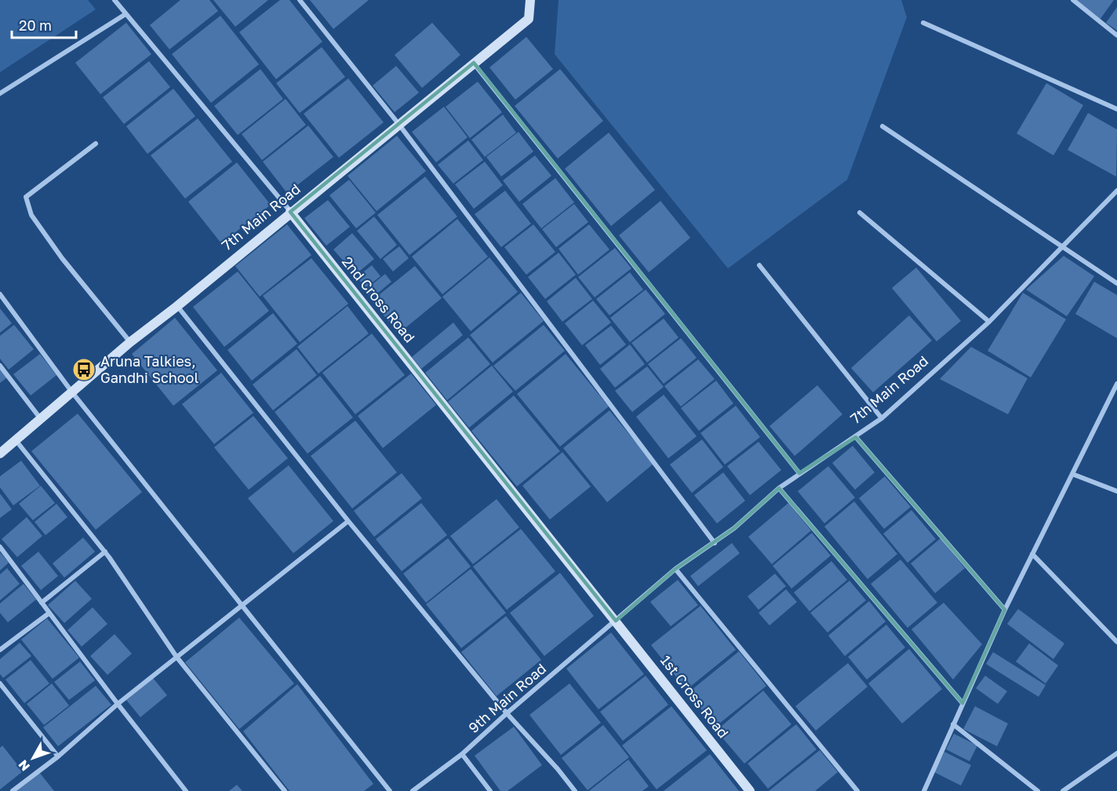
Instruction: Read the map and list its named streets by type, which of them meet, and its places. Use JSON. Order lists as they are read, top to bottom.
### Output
{
  "streets": {
    "street": [
      "7th Main Road",
      "2nd Cross Road",
      "1st Cross Road",
      "9th Main Road"
    ]
  },
  "crossings": [
    ["7th Main Road", "2nd Cross Road"],
    ["7th Main Road", "1st Cross Road"],
    ["7th Main Road", "9th Main Road"],
    ["2nd Cross Road", "1st Cross Road"],
    ["2nd Cross Road", "9th Main Road"],
    ["1st Cross Road", "9th Main Road"]
  ],
  "places": {
    "bus stop": ["Aruna Talkies, Gandhi School"]
  },
  "scale_bar": "20 m",
  "north": "bottom left"
}
